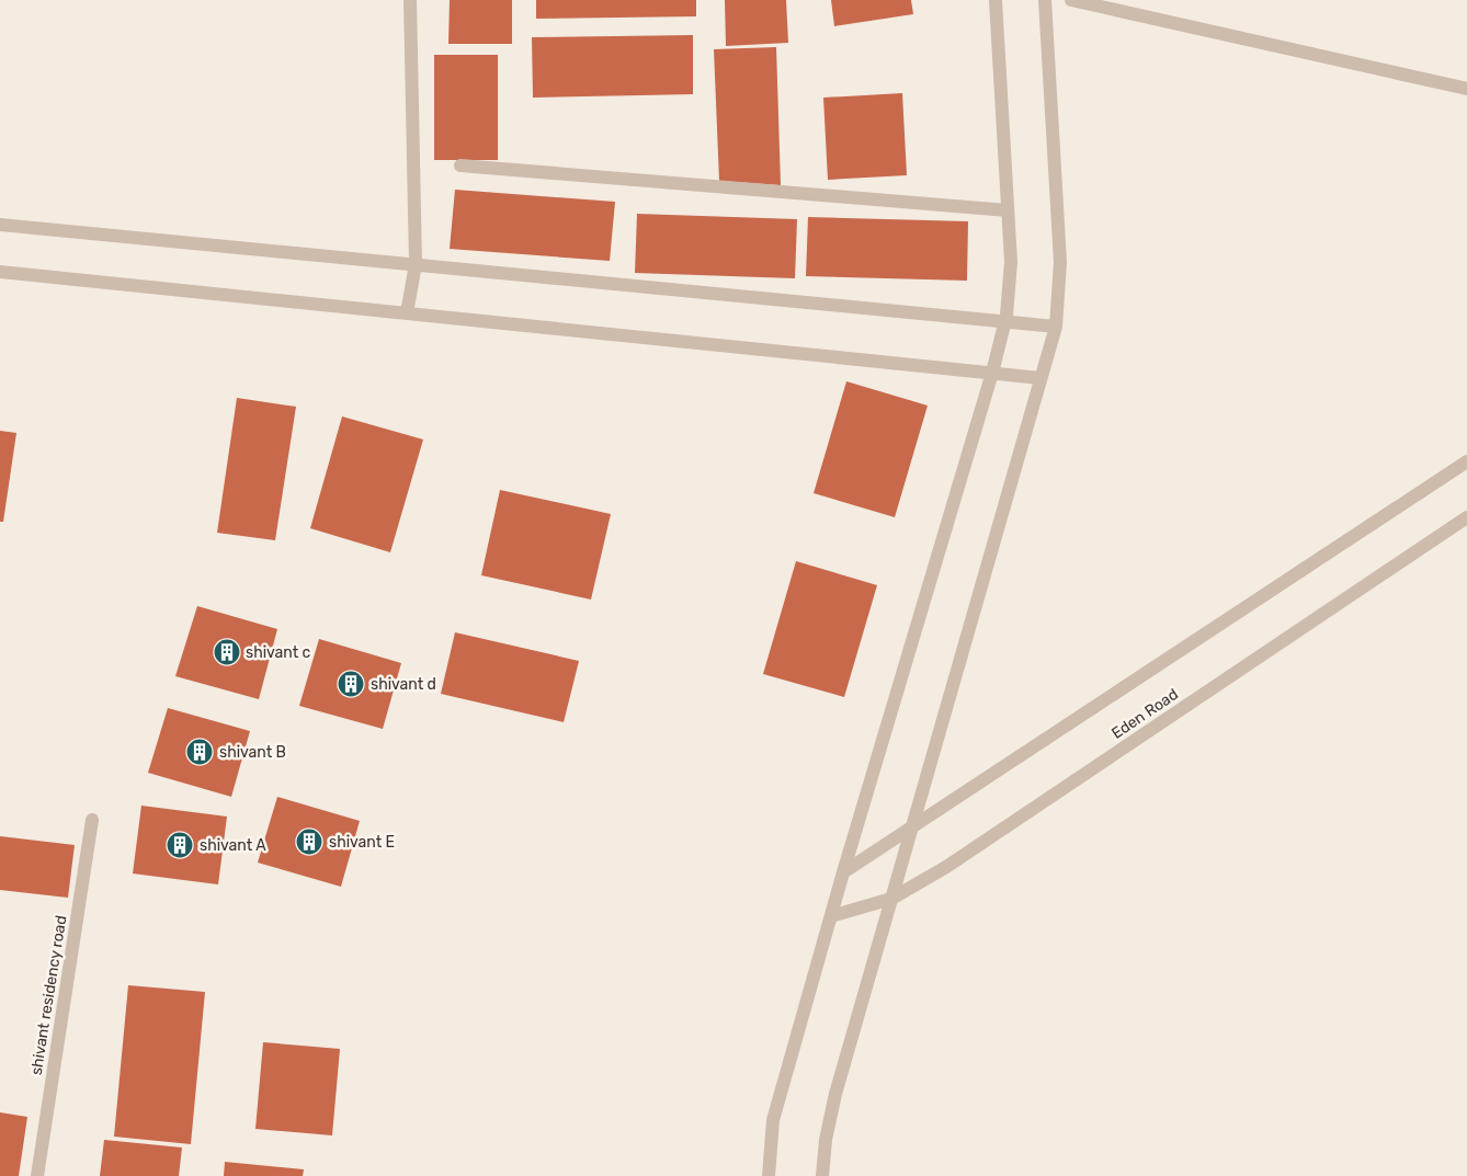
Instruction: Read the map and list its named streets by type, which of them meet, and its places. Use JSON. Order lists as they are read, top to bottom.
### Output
{
  "streets": {
    "street": ["Eden Road", "shivant residency road"]
  },
  "places": {
    "building": [
      "shivant c",
      "shivant d",
      "shivant B",
      "shivant E",
      "shivant A"
    ]
  }
}
